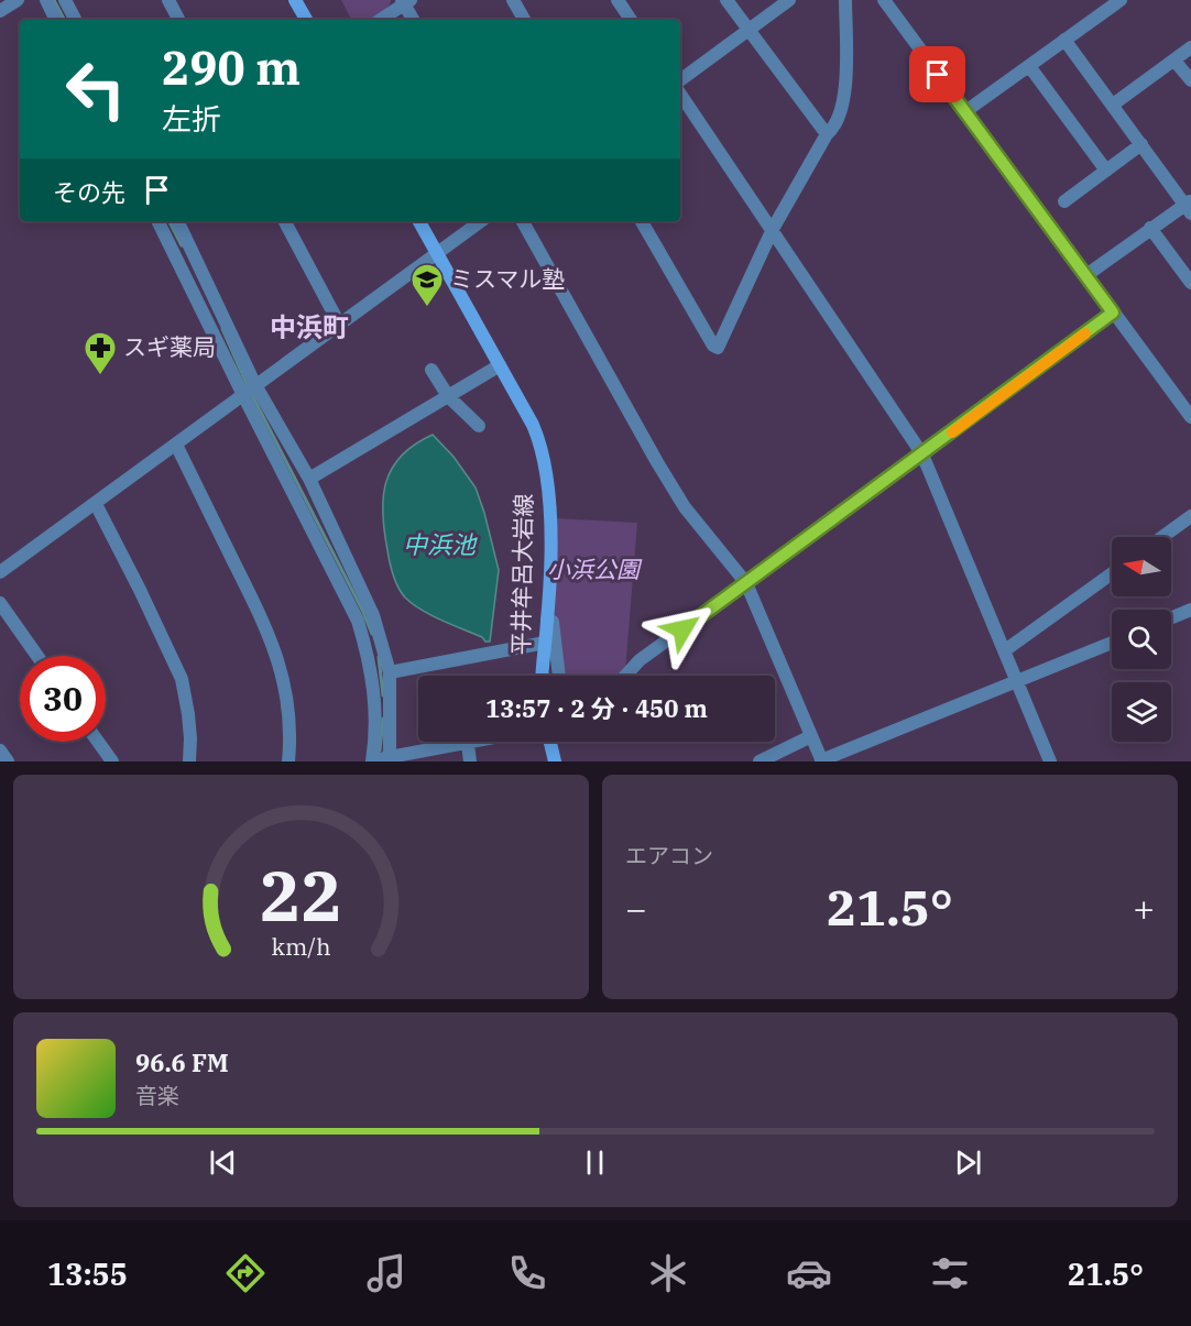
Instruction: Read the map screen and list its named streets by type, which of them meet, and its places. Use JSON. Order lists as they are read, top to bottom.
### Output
{
  "streets": {
    "main road": ["平井牟呂大岩線"]
  },
  "districts": ["中浜町"],
  "water": ["中浜池"],
  "parks": ["小浜公園"],
  "places": {
    "school or university": ["ミスマル塾"],
    "pharmacy": ["スギ薬局"]
  },
  "north": "left",
  "page": {
    "turn": ["290 m", "左折"],
    "then": "その先",
    "limit": "30",
    "trip": "13:57 · 2 分 · 450 m",
    "tile": "エアコン",
    "heat": ["−", "21.5°", "+"],
    "song": ["96.6 FM", "音楽"],
    "tabs": ["13:55", "21.5°"],
    "gauge": ["22", "km/h"]
  }
}
